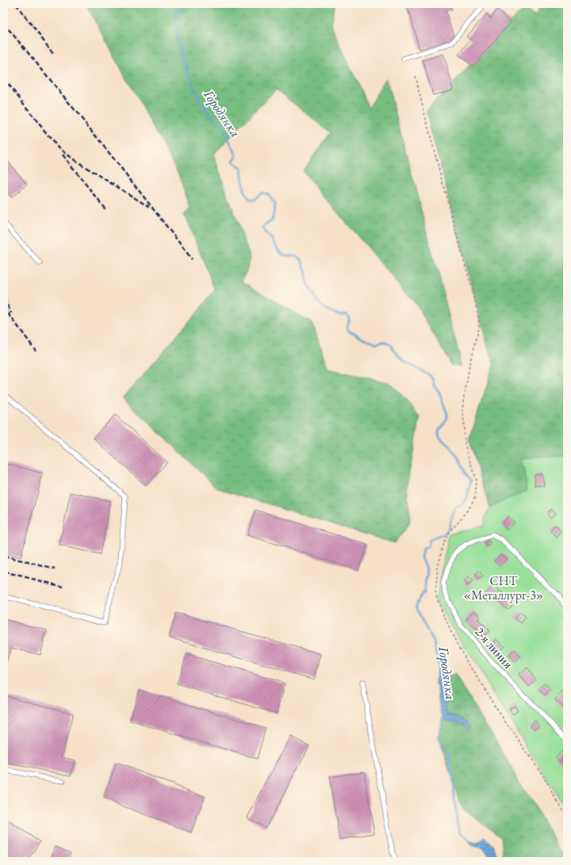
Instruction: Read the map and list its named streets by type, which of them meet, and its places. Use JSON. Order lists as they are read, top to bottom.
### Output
{
  "streets": {
    "lane": ["2-я линия"]
  },
  "water": ["Городянка"],
  "parks": ["СНТ «Металлург-3»"]
}
